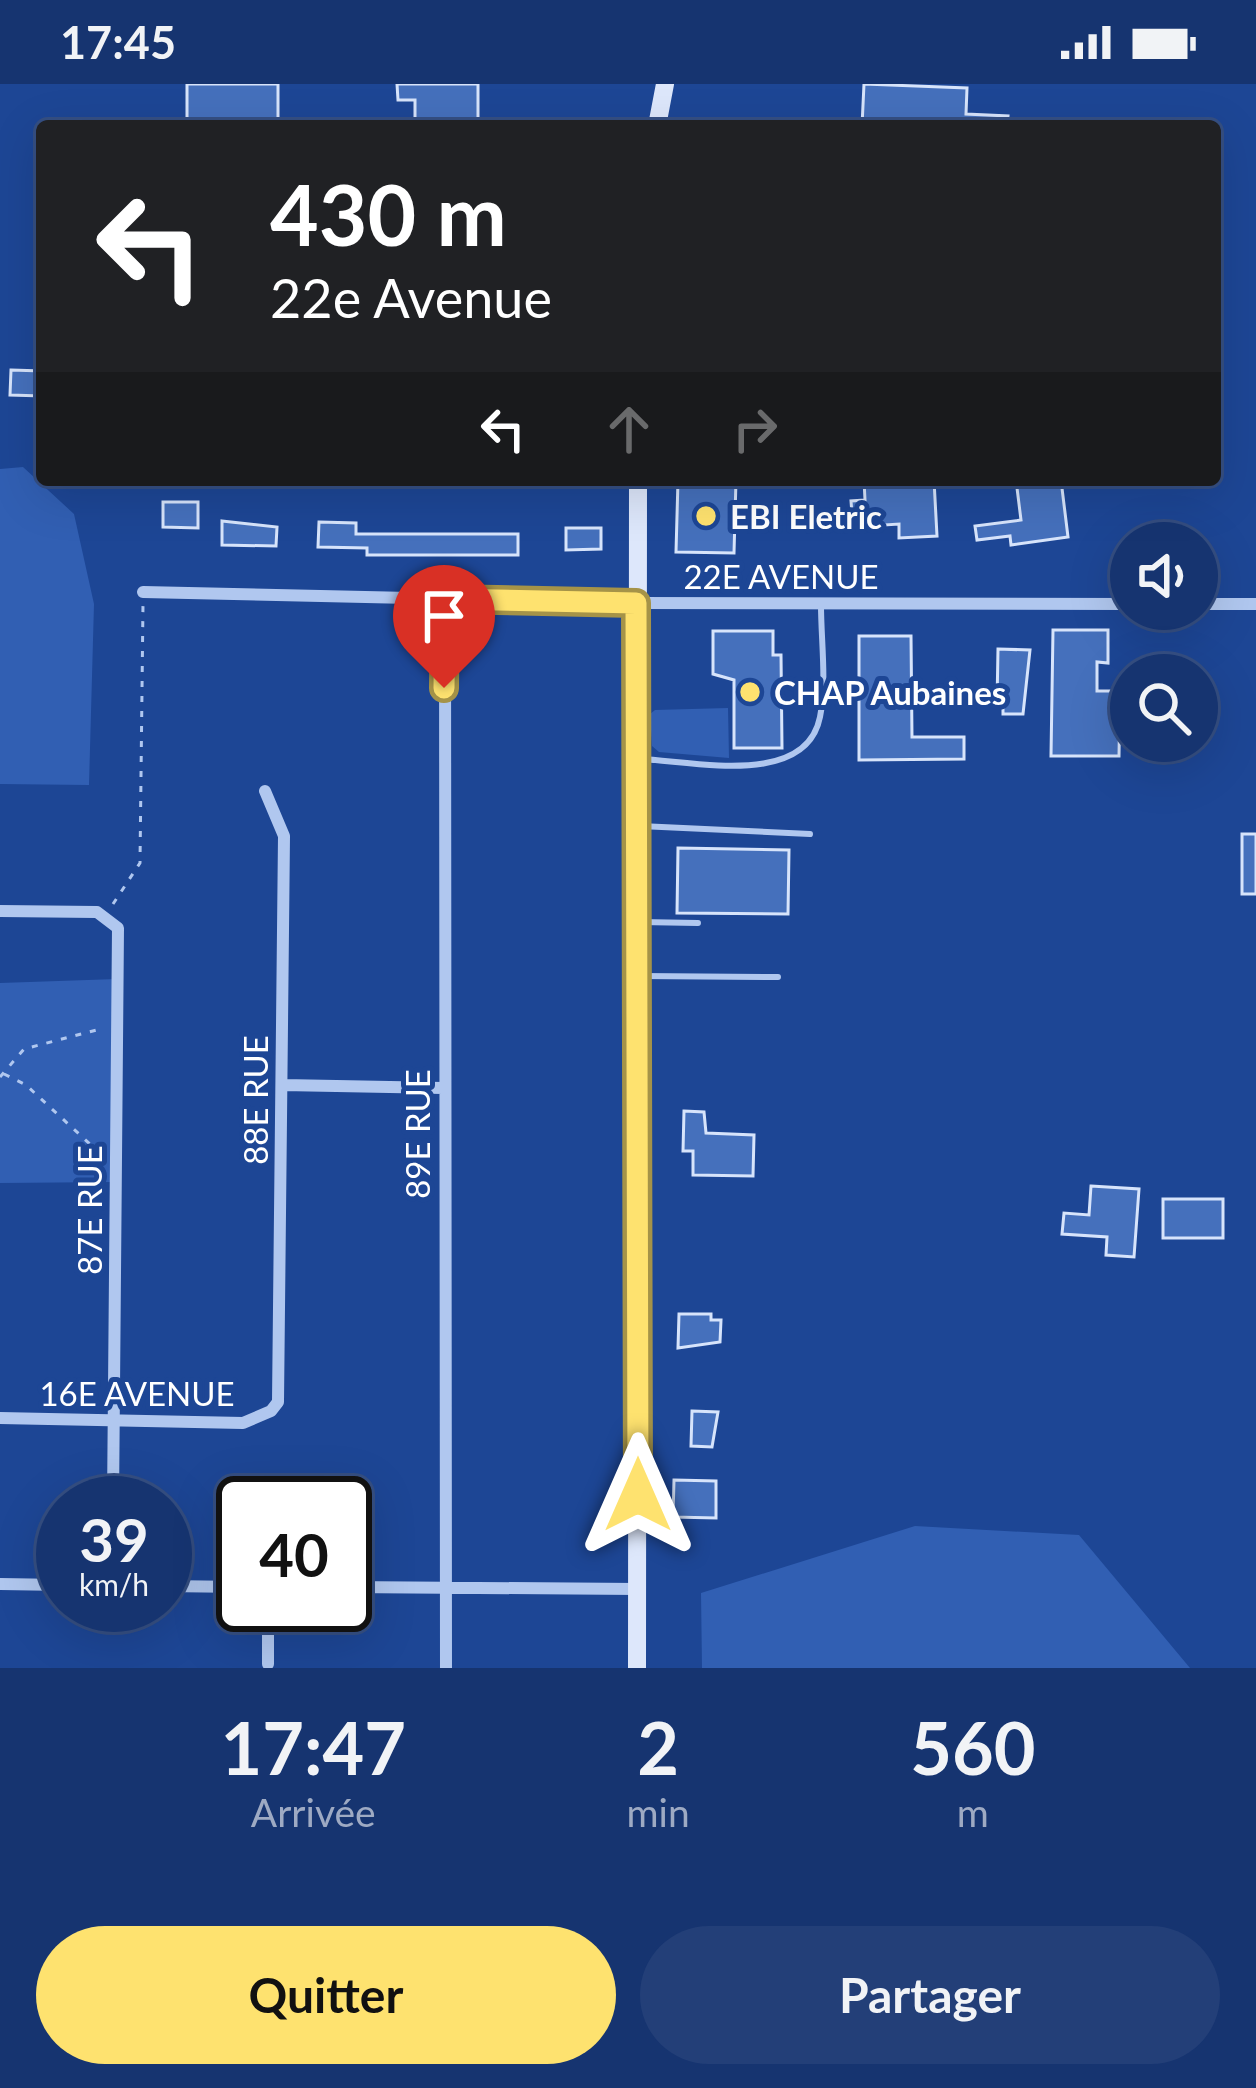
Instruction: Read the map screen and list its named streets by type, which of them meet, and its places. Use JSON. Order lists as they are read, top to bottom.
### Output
{
  "streets": {
    "street": [
      "22E AVENUE",
      "88E RUE",
      "89E RUE",
      "87E RUE",
      "16E AVENUE"
    ]
  },
  "crossings": [
    ["22E AVENUE", "89E RUE"],
    ["88E RUE", "16E AVENUE"],
    ["87E RUE", "16E AVENUE"]
  ],
  "places": ["EBI Eletric", "CHAP Aubaines"],
  "page": {
    "status": "17:45",
    "turn": ["430 m", "22e Avenue"],
    "speed": "39 km/h",
    "limit": "40",
    "eta": [
      "17:47",
      "Arrivée",
      "2",
      "min",
      "560",
      "m"
    ],
    "buttons": ["Quitter", "Partager"]
  }
}
